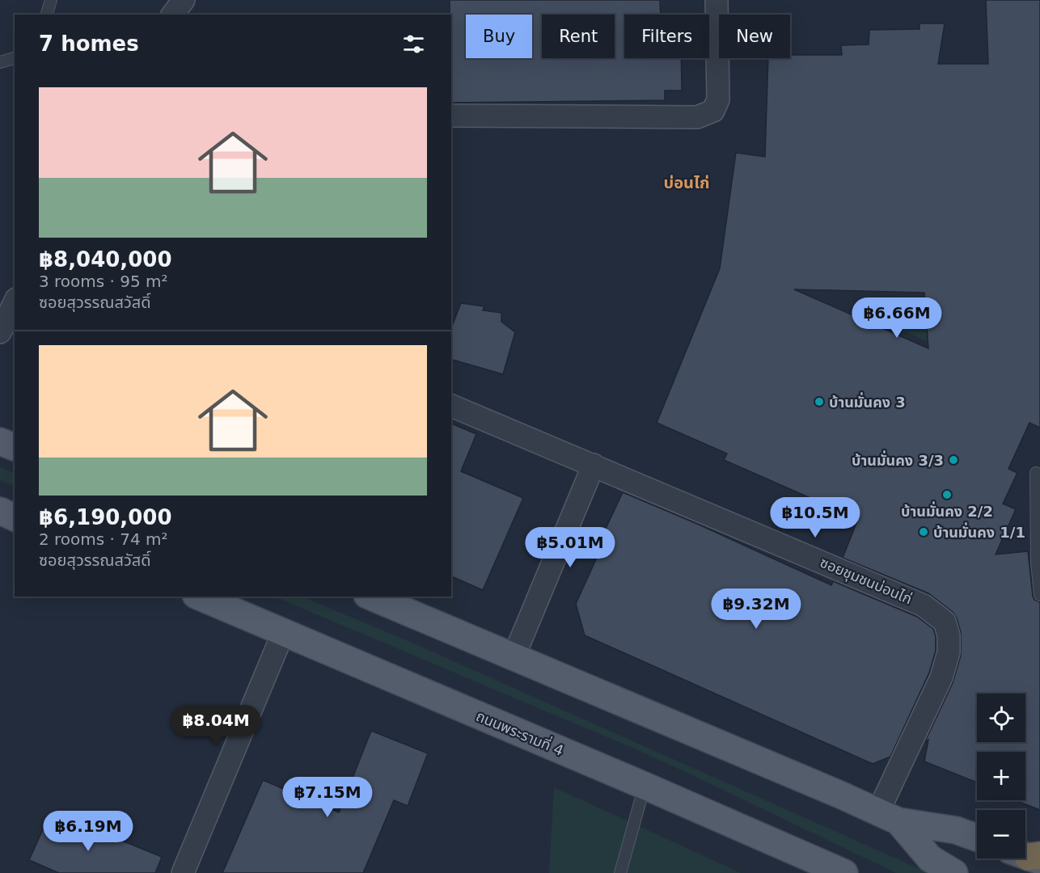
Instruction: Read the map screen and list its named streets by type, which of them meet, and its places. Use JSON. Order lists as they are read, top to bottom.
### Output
{
  "streets": {
    "main road": ["ถนนพระรามที่ 4"],
    "street": ["ซอยชุมชนบ่อนไก่"]
  },
  "districts": ["บ่อนไก่"],
  "places": [
    "บ้านมั่นคง 3",
    "บ้านมั่นคง 3/3",
    "บ้านมั่นคง 2/2",
    "บ้านมั่นคง 1/1"
  ],
  "page": {
    "chip": [
      "Buy",
      "Rent",
      "Filters",
      "New"
    ],
    "heading": "7 homes",
    "list": [
      {
        "name": "฿8,040,000",
        "note": "3 rooms · 95 m² · ซอยสุวรรณสวัสดิ์"
      },
      {
        "name": "฿6,190,000",
        "note": "2 rooms · 74 m² · ซอยสุวรรณสวัสดิ์"
      }
    ],
    "price": [
      "฿6.66M",
      "฿10.5M",
      "฿5.01M",
      "฿9.32M",
      "฿8.04M",
      "฿7.15M",
      "฿6.19M"
    ],
    "map_buttons": ["+", "−"]
  }
}
